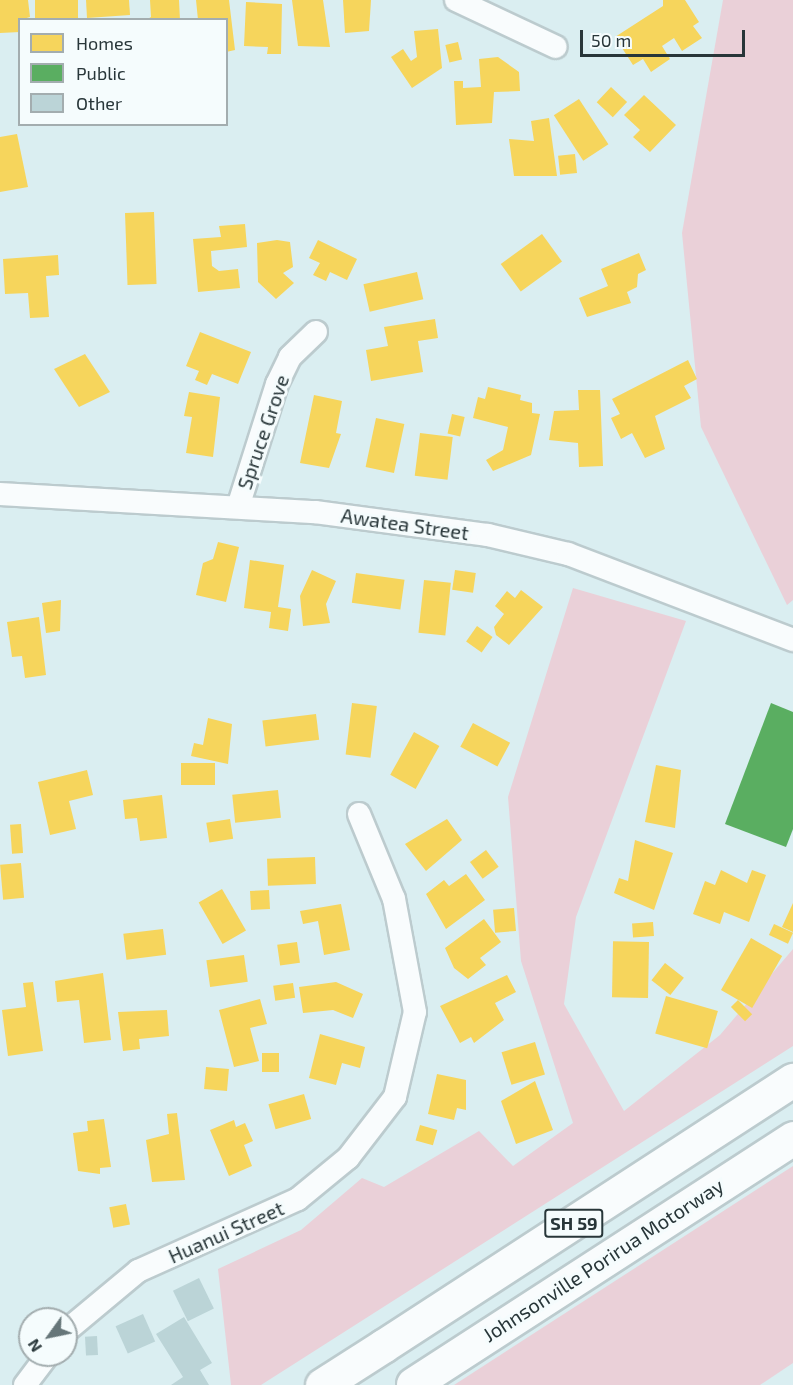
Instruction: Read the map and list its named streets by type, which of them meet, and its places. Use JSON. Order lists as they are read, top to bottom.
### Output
{
  "streets": {
    "main road": ["SH 59", "Johnsonville Porirua Motorway"],
    "street": ["Spruce Grove", "Awatea Street", "Huanui Street"]
  },
  "crossings": [
    ["Spruce Grove", "Awatea Street"]
  ],
  "legend": ["Homes", "Public", "Other"],
  "scale_bar": "50 m",
  "north": "bottom left"
}
